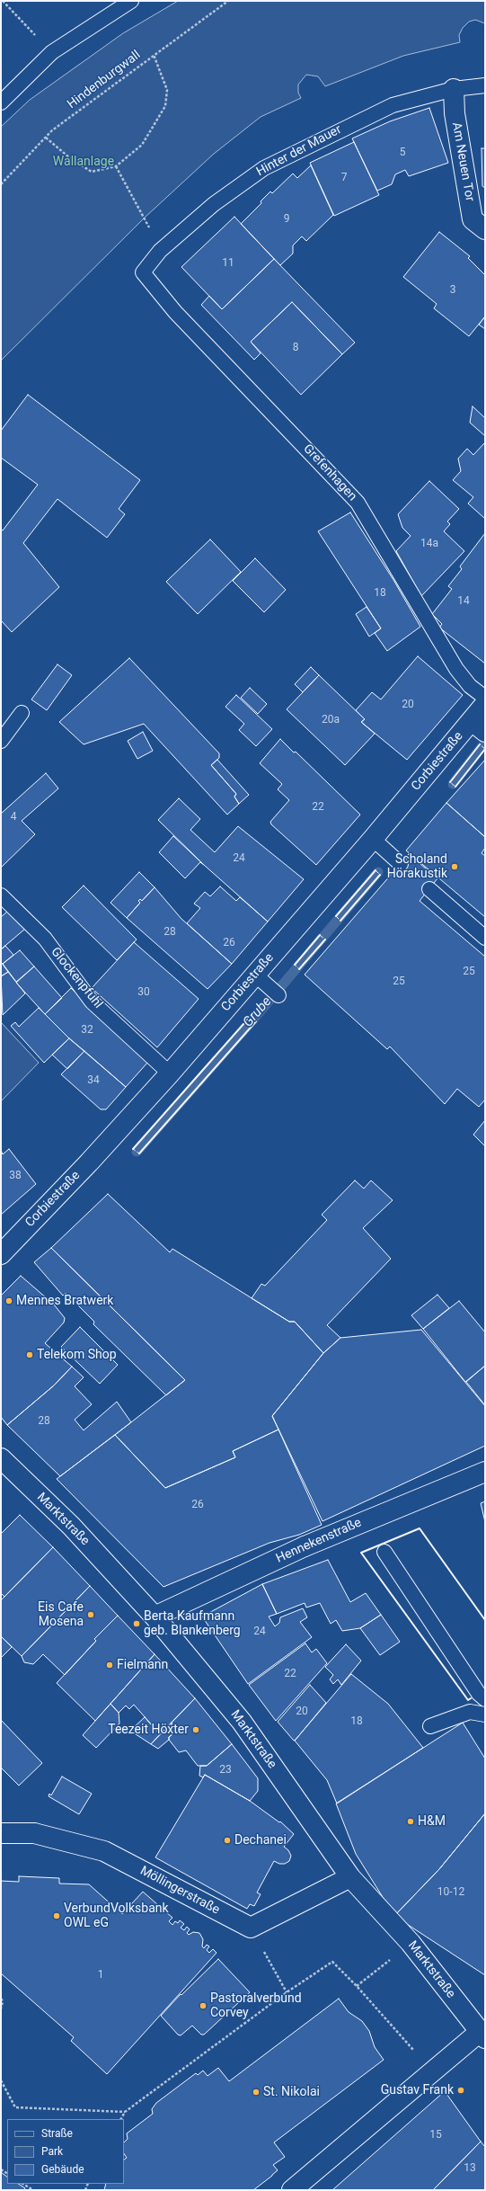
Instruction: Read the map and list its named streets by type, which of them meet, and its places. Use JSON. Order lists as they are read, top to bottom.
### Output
{
  "streets": {
    "street": [
      "Am Neuen Tor",
      "Corbiestraße",
      "Marktstraße",
      "Hennekenstraße",
      "Möllingerstraße"
    ],
    "lane": ["Hinter der Mauer", "Grefenhagen", "Glockenpfuhl"],
    "path": ["Hindenburgwall"]
  },
  "crossings": [
    ["Hinter der Mauer", "Am Neuen Tor"],
    ["Hinter der Mauer", "Grefenhagen"],
    ["Corbiestraße", "Glockenpfuhl"],
    ["Marktstraße", "Hennekenstraße"]
  ],
  "water": ["Grube"],
  "parks": ["Wallanlage"],
  "places": [
    "Scholand Hörakustik",
    "Mennes Bratwerk",
    "Telekom Shop",
    "Eis Cafe Mosena",
    "Berta Kaufmann geb. Blankenberg",
    "Fielmann",
    "Teezeit Höxter",
    "H&M",
    "Dechanei",
    "VerbundVolksbank OWL eG",
    "Pastoralverbund Corvey",
    "Gustav Frank",
    "St. Nikolai"
  ],
  "house_numbers": [
    "5",
    "7",
    "9",
    "11",
    "3",
    "8",
    "14a",
    "18",
    "14",
    "20",
    "20a",
    "22",
    "4",
    "24",
    "28",
    "26",
    "25",
    "25",
    "30",
    "32",
    "34",
    "38",
    "28",
    "26",
    "24",
    "22",
    "20",
    "18",
    "23",
    "10-12",
    "1",
    "15",
    "13"
  ],
  "legend": ["Straße", "Park", "Gebäude"]
}
